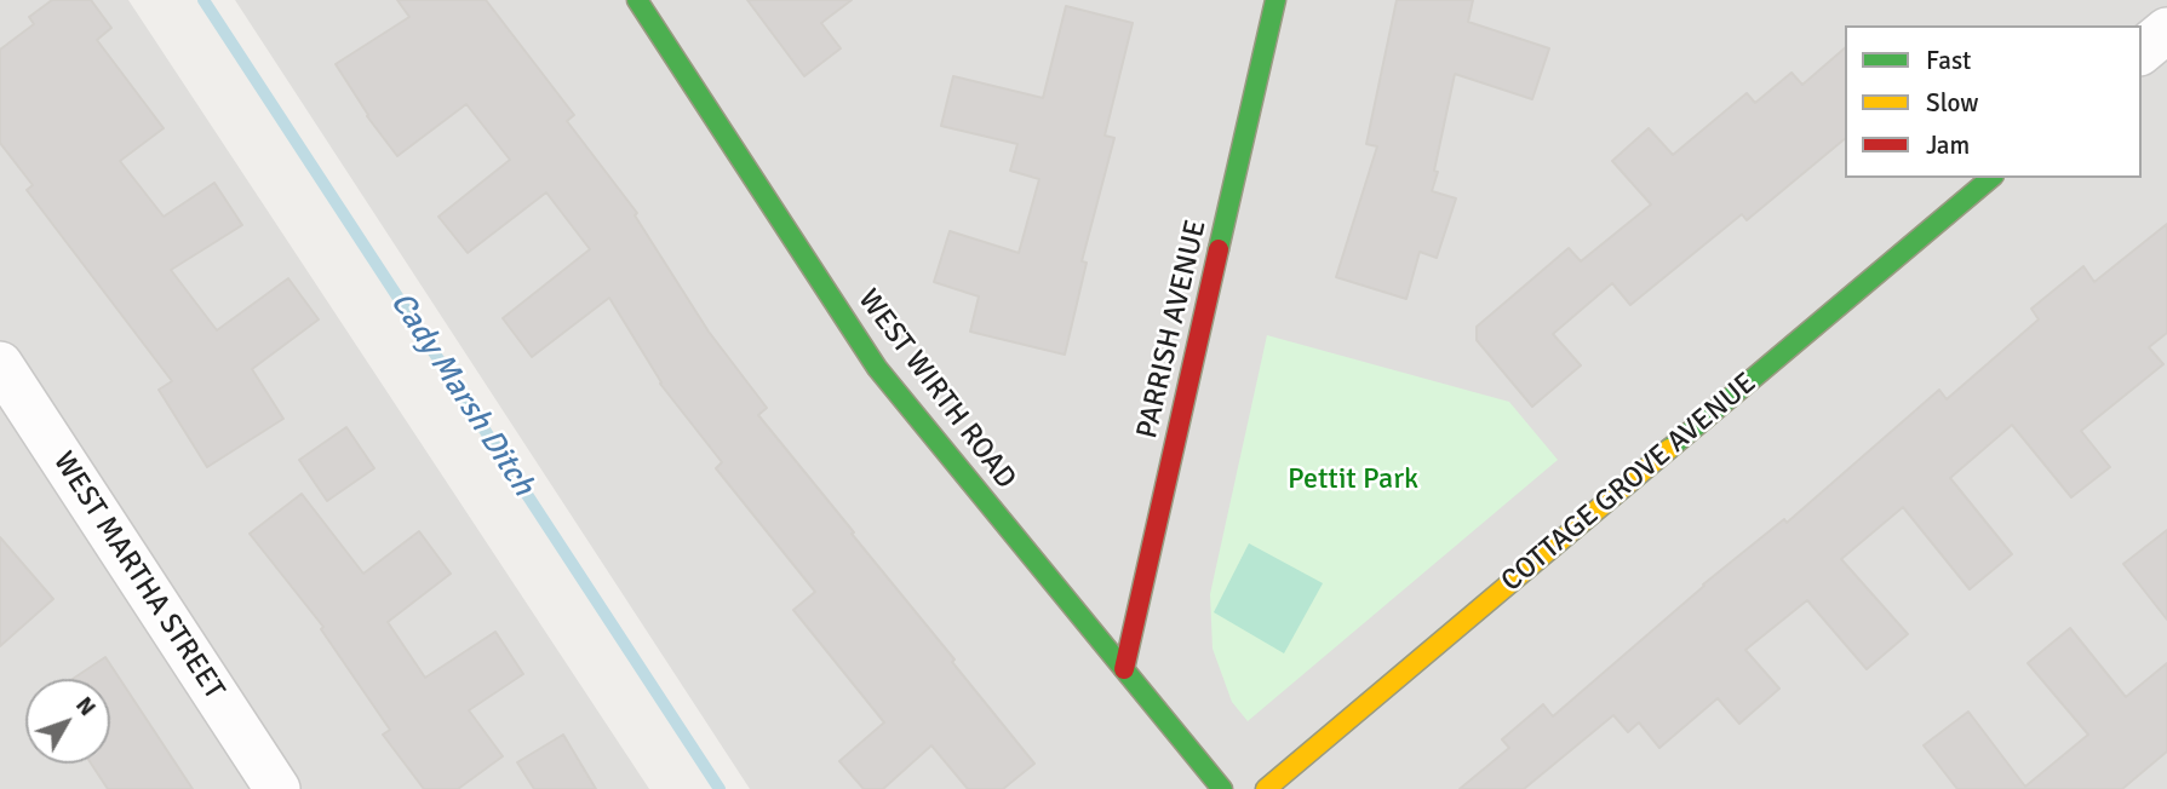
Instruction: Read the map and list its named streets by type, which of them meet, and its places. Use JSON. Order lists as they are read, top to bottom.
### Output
{
  "streets": {
    "street": [
      "PARRISH AVENUE",
      "WEST WIRTH ROAD",
      "COTTAGE GROVE AVENUE",
      "WEST MARTHA STREET"
    ]
  },
  "crossings": [
    ["PARRISH AVENUE", "WEST WIRTH ROAD"]
  ],
  "water": ["Cady Marsh Ditch"],
  "parks": ["Pettit Park"],
  "legend": ["Fast", "Slow", "Jam"],
  "north": "top right"
}
